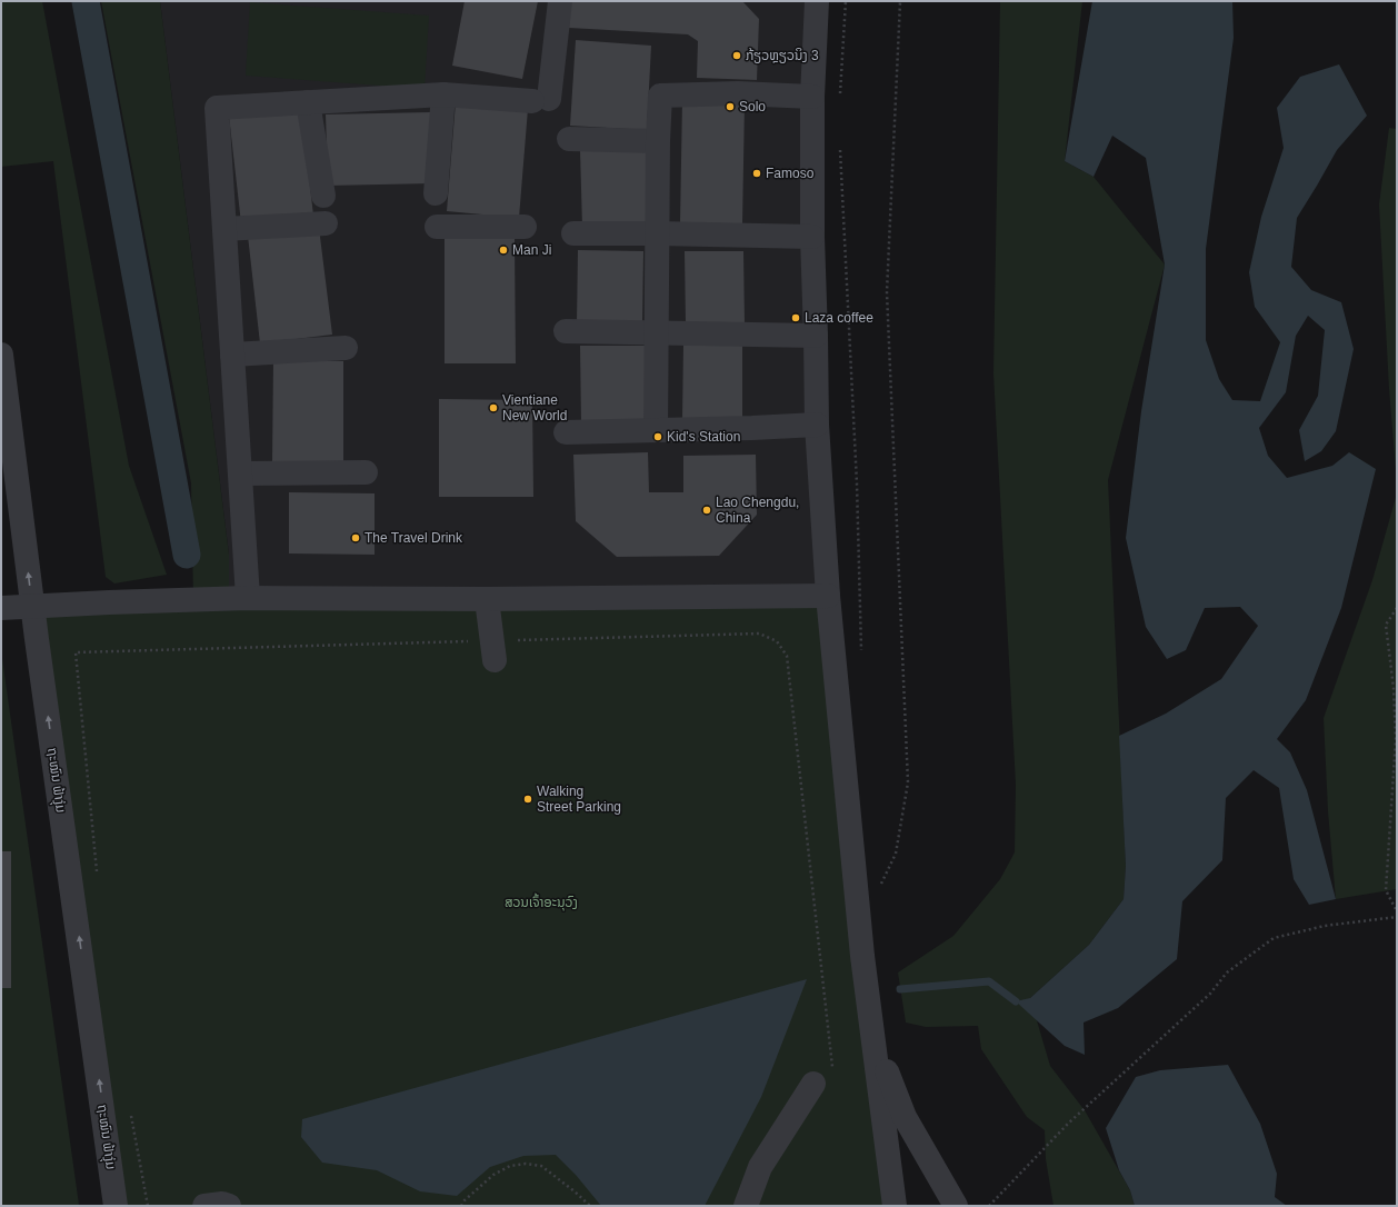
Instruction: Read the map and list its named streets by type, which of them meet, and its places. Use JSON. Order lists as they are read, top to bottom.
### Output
{
  "streets": {
    "street": ["ຖະໝົນ ຟ້າງຸ່ມ"]
  },
  "one_way": ["ຖະໝົນ ຟ້າງຸ່ມ"],
  "parks": ["ສວນເຈົ້າອະນຸວົງ"],
  "places": [
    "ກ້ຽວຫຼຽວນິງ 3",
    "Solo",
    "Famoso",
    "Man Ji",
    "Laza coffee",
    "Vientiane New World",
    "Kid's Station",
    "Lao Chengdu, China",
    "The Travel Drink",
    "Walking Street Parking"
  ]
}
